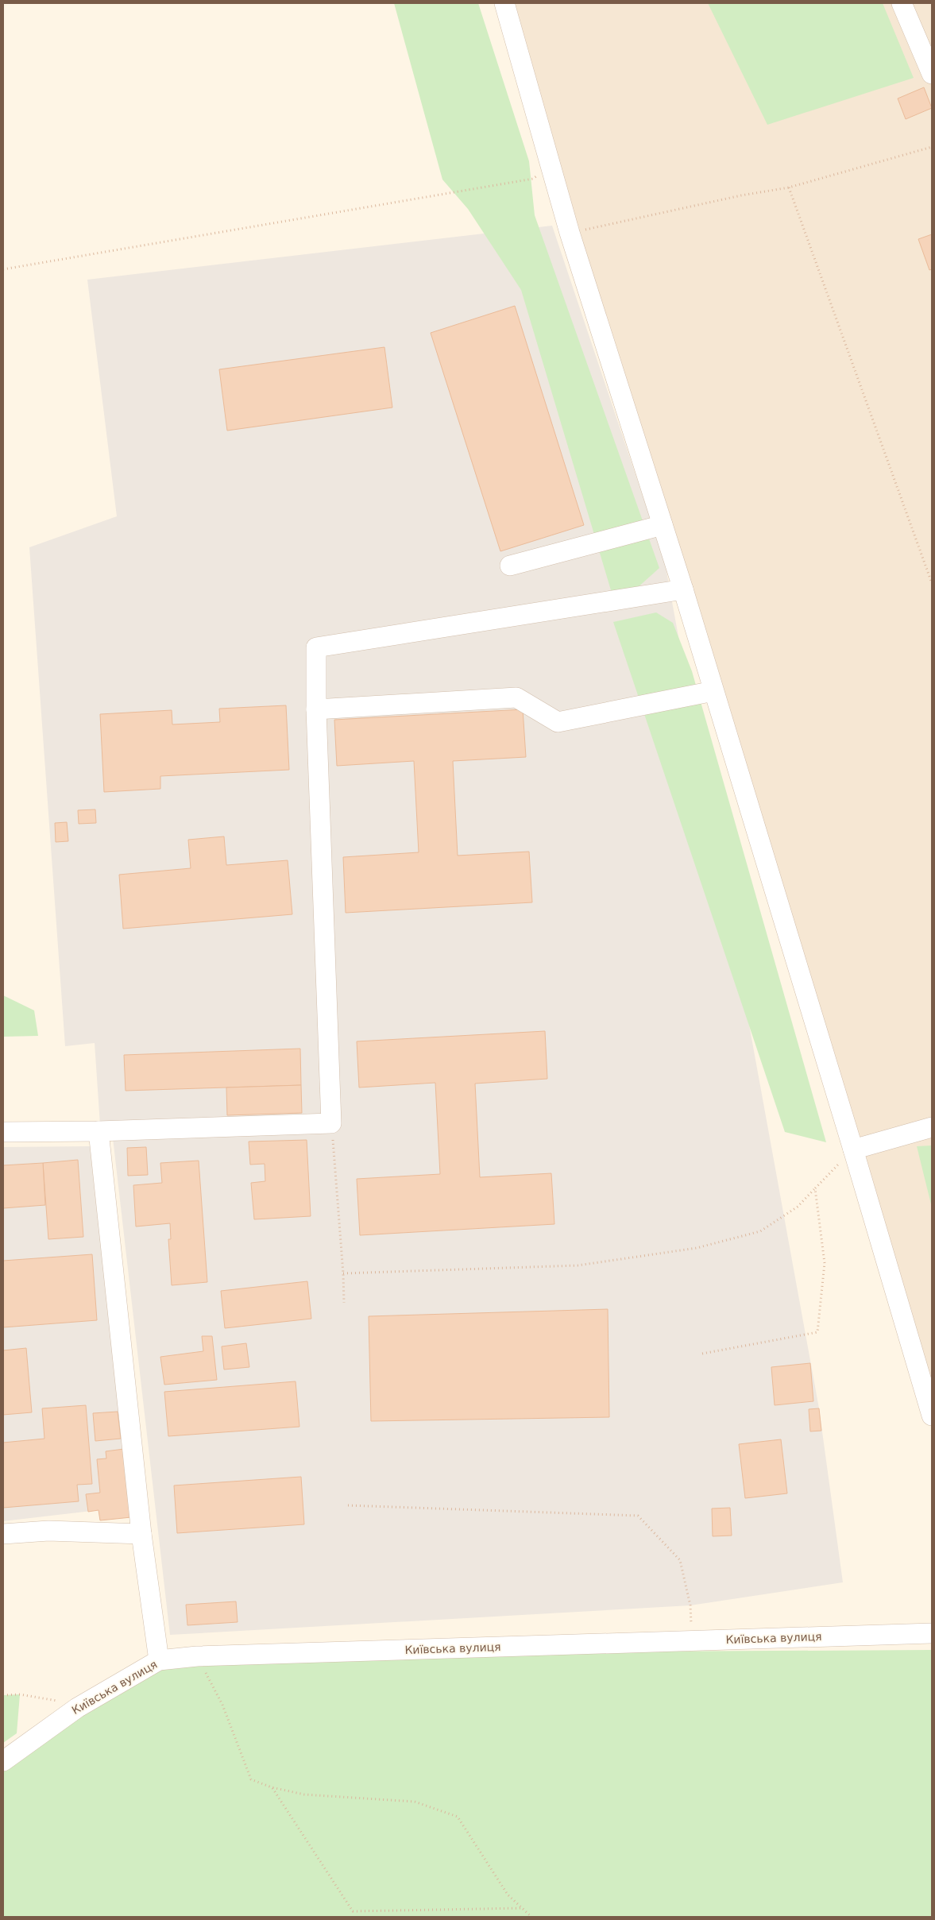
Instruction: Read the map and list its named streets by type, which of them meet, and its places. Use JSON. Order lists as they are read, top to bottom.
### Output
{
  "streets": {
    "street": ["Київська вулиця"]
  }
}
